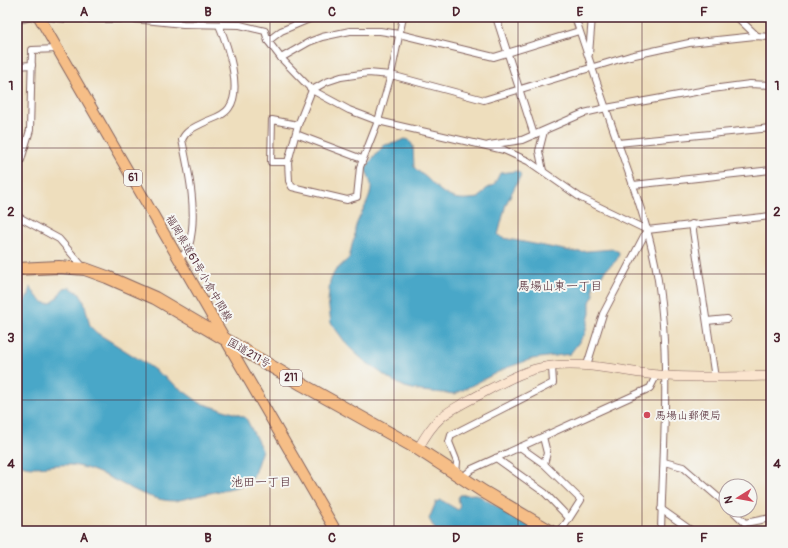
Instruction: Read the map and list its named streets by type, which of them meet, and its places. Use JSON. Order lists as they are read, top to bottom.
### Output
{
  "streets": {
    "highway": ["国道211号", "211"],
    "main road": ["61", "福岡県道61号小倉中間線"]
  },
  "crossings": [
    ["福岡県道61号小倉中間線", "国道211号"]
  ],
  "districts": ["馬場山東一丁目", "池田一丁目"],
  "places": ["馬場山郵便局"],
  "north": "left",
  "grid": {
    "columns": [
      "A",
      "B",
      "C",
      "D",
      "E",
      "F"
    ],
    "rows": [
      "1",
      "2",
      "3",
      "4"
    ]
  }
}
